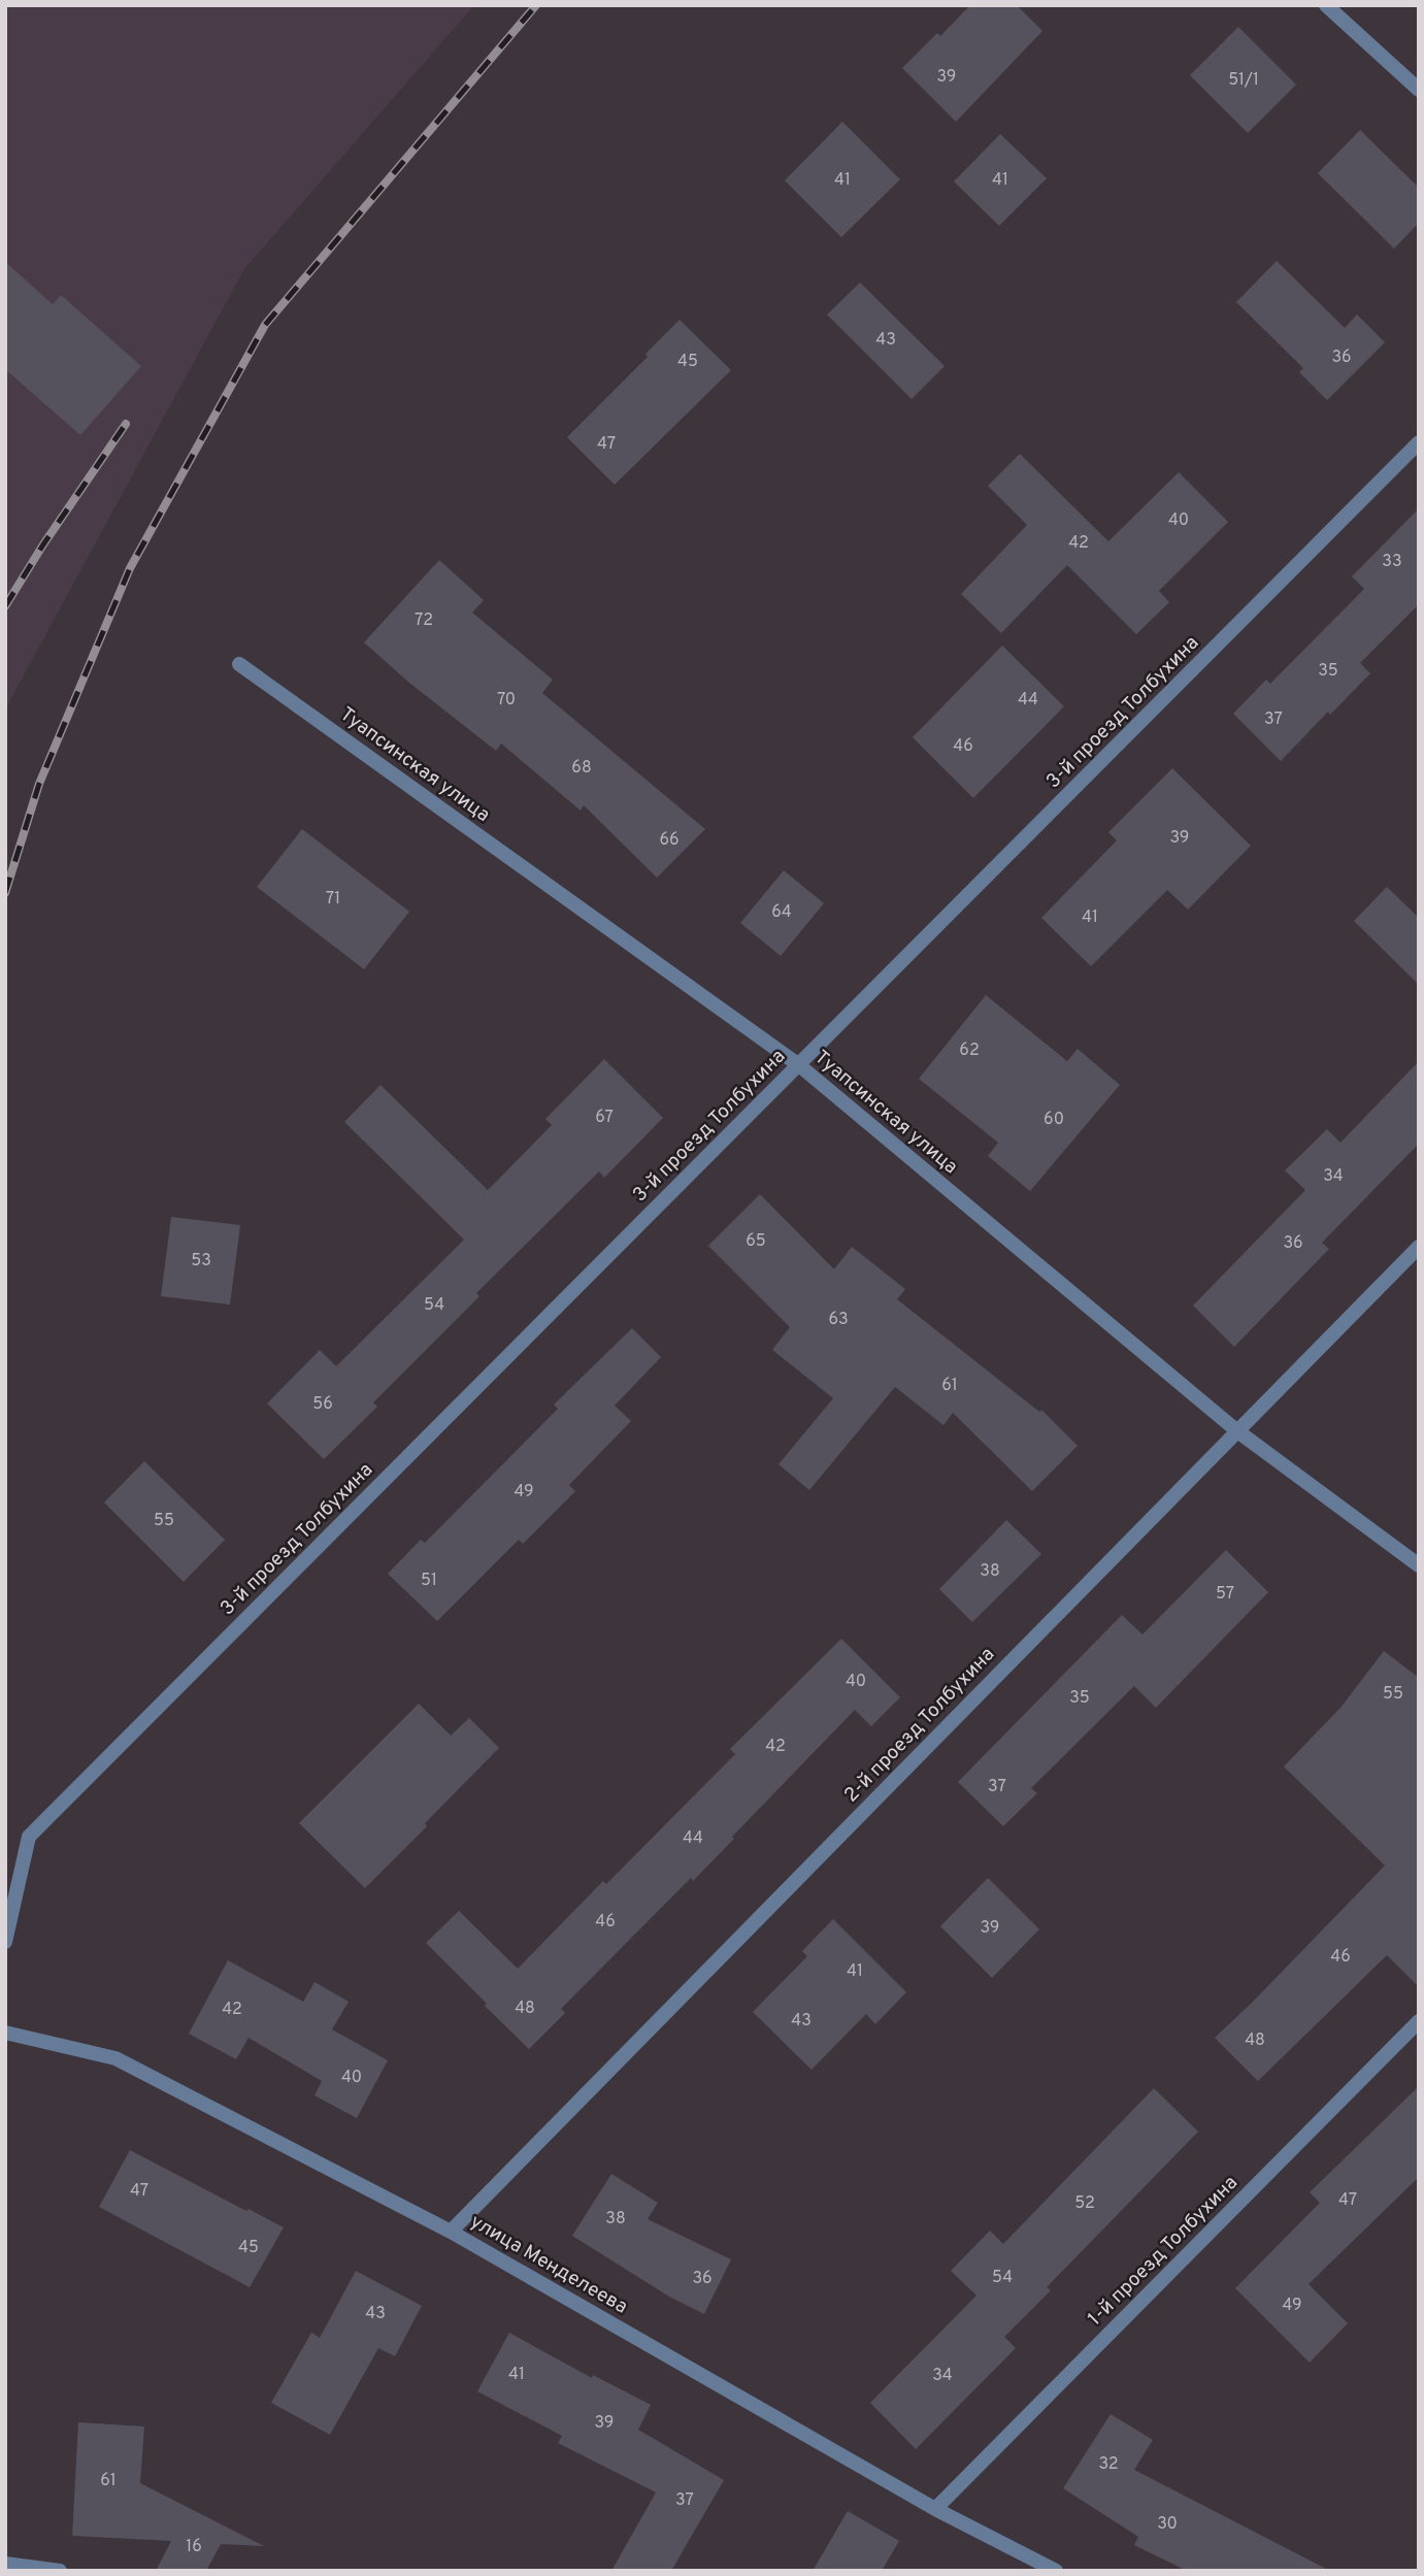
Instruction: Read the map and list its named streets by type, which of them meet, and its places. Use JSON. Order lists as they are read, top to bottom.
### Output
{
  "streets": {
    "street": [
      "3-й проезд Толбухина",
      "Туапсинская улица",
      "2-й проезд Толбухина",
      "1-й проезд Толбухина",
      "улица Менделеева"
    ]
  },
  "crossings": [
    ["3-й проезд Толбухина", "Туапсинская улица"],
    ["Туапсинская улица", "2-й проезд Толбухина"],
    ["2-й проезд Толбухина", "улица Менделеева"],
    ["1-й проезд Толбухина", "улица Менделеева"]
  ],
  "house_numbers": [
    "39",
    "51/1",
    "41",
    "41",
    "43",
    "36",
    "45",
    "47",
    "40",
    "42",
    "33",
    "72",
    "35",
    "70",
    "44",
    "37",
    "46",
    "68",
    "39",
    "66",
    "71",
    "64",
    "41",
    "62",
    "67",
    "60",
    "34",
    "65",
    "36",
    "53",
    "54",
    "63",
    "61",
    "56",
    "49",
    "55",
    "38",
    "51",
    "57",
    "40",
    "55",
    "35",
    "42",
    "37",
    "44",
    "46",
    "39",
    "46",
    "41",
    "48",
    "42",
    "43",
    "48",
    "40",
    "47",
    "47",
    "52",
    "38",
    "45",
    "54",
    "36",
    "49",
    "43",
    "41",
    "34",
    "39",
    "32",
    "61",
    "37",
    "30",
    "16"
  ]
}
